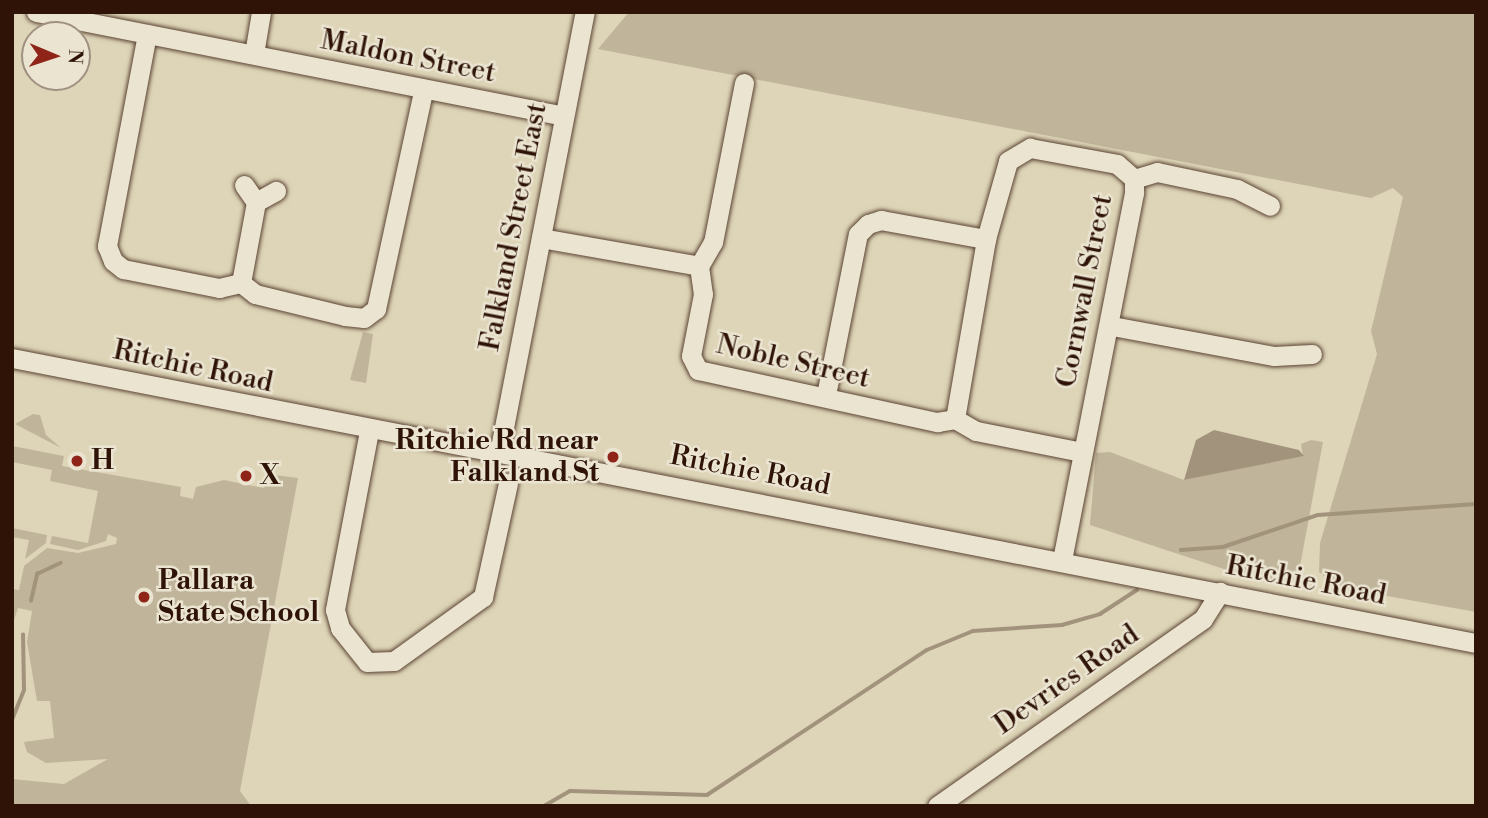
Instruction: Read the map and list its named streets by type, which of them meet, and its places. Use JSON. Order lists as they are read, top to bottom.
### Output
{
  "streets": {
    "street": [
      "Maldon Street",
      "Falkland Street East",
      "Cornwall Street",
      "Noble Street",
      "Ritchie Road",
      "Devries Road"
    ]
  },
  "crossings": [
    ["Maldon Street", "Falkland Street East"],
    ["Falkland Street East", "Ritchie Road"],
    ["Cornwall Street", "Noble Street"],
    ["Cornwall Street", "Ritchie Road"],
    ["Ritchie Road", "Devries Road"]
  ],
  "places": [
    "Ritchie Rd near Falkland St",
    "H",
    "X",
    "Pallara State School"
  ],
  "north": "right"
}
